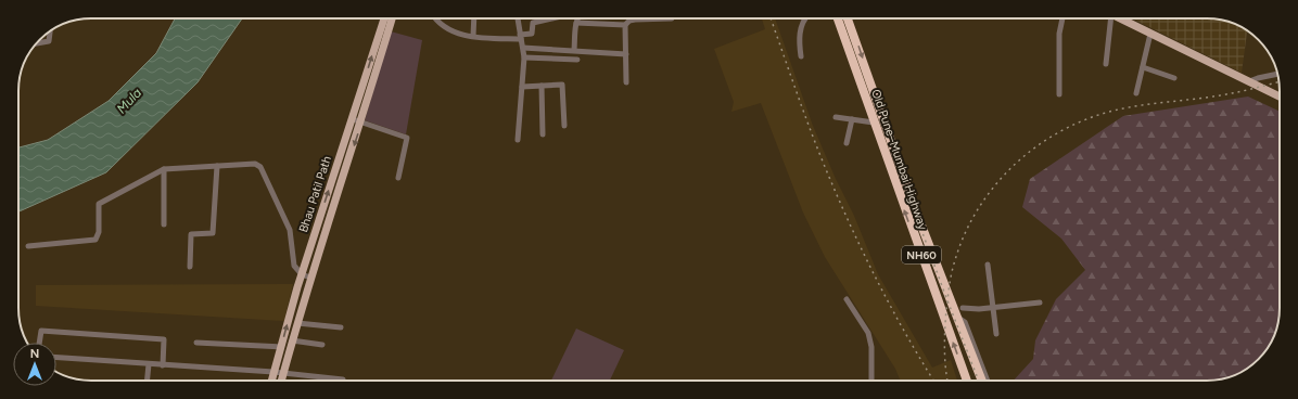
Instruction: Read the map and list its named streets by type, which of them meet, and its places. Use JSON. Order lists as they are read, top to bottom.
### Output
{
  "streets": {
    "highway": ["Old Pune–Mumbai Highway", "NH60"],
    "main road": ["Bhau Patil Path"]
  },
  "water": ["Mula"],
  "north": "top"
}
